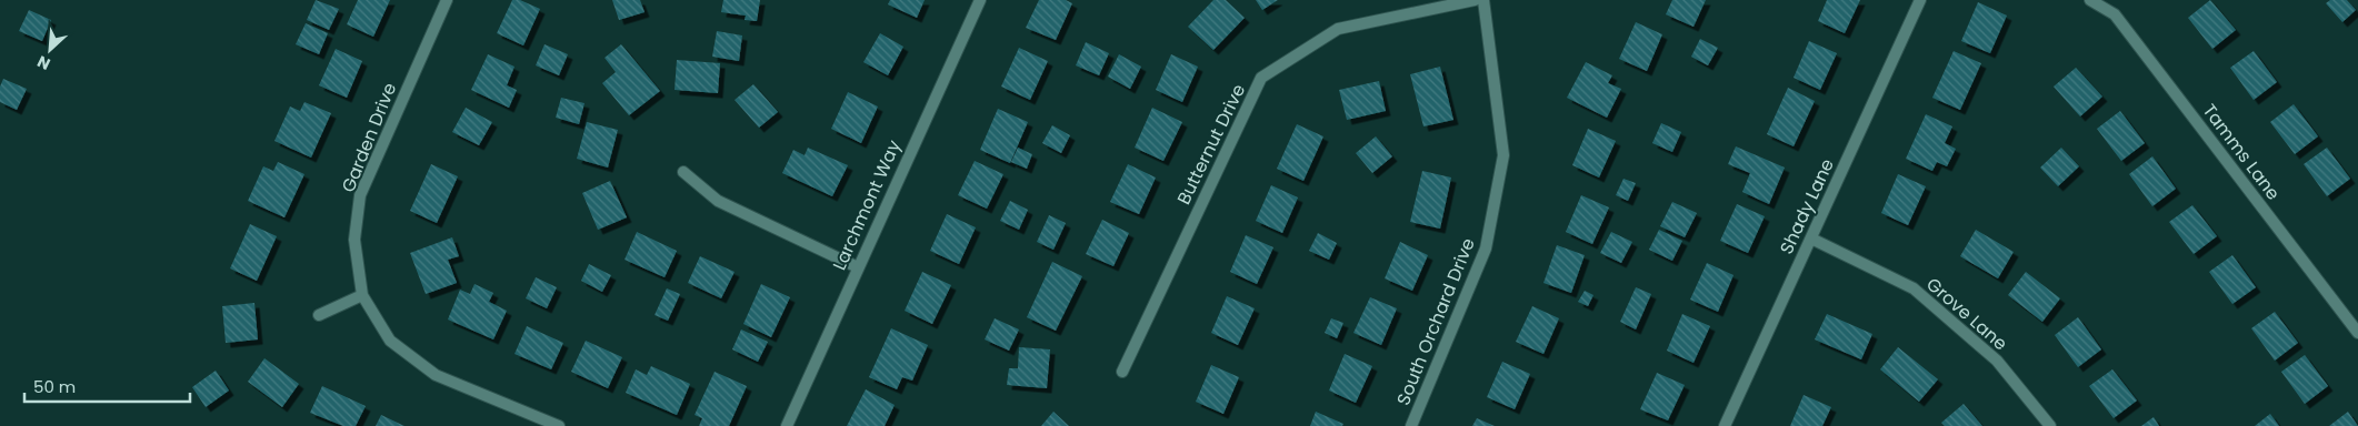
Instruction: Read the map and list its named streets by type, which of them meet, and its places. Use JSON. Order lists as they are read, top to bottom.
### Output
{
  "streets": {
    "street": [
      "Garden Drive",
      "Butternut Drive",
      "Tamms Lane",
      "Larchmont Way",
      "Shady Lane",
      "Grove Lane",
      "South Orchard Drive"
    ]
  },
  "crossings": [
    ["Shady Lane", "Grove Lane"]
  ],
  "scale_bar": "50 m",
  "north": "bottom left"
}
